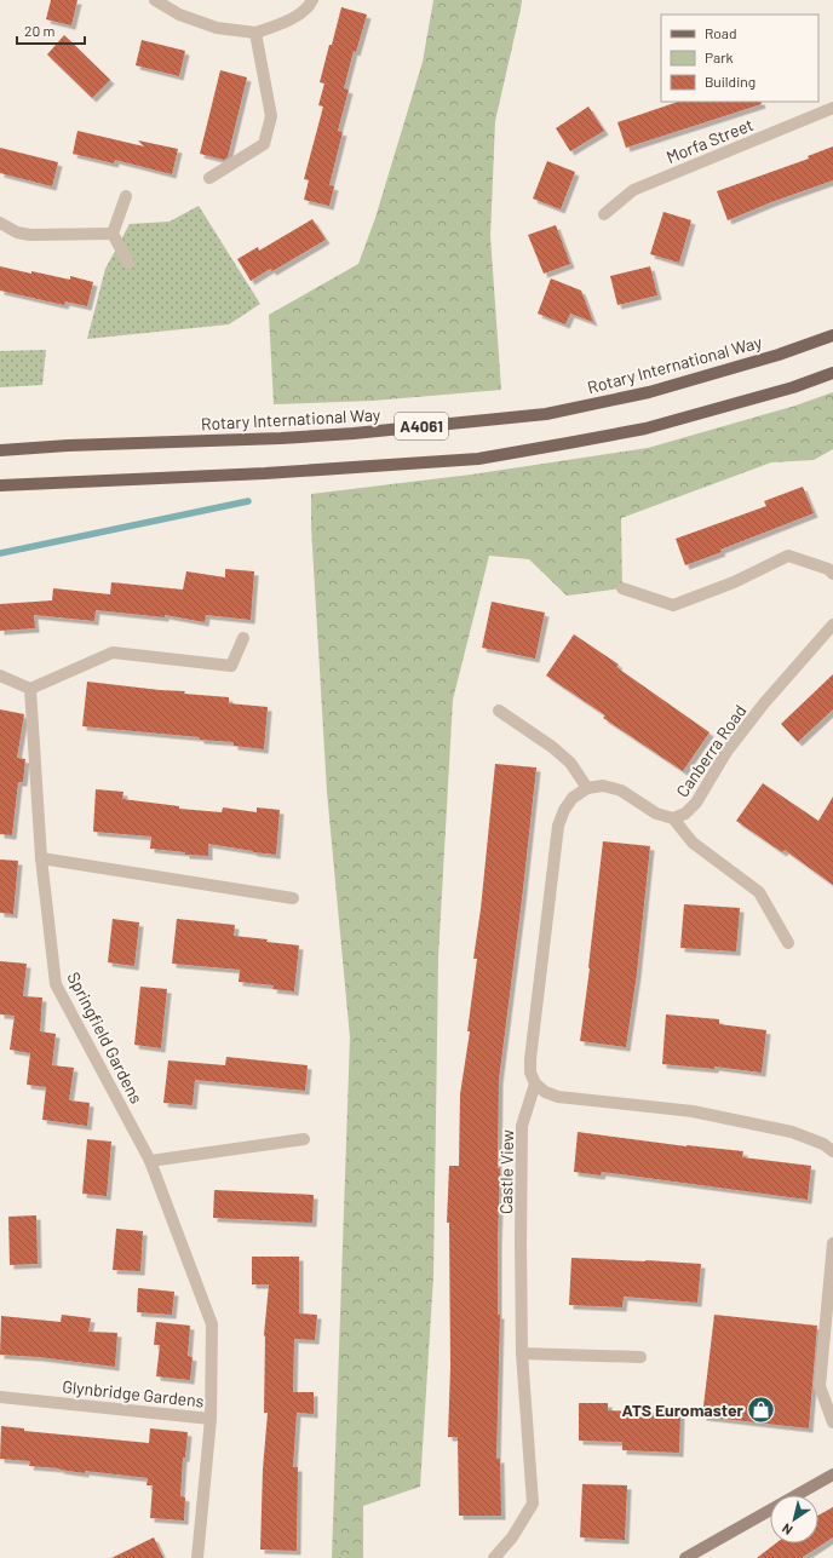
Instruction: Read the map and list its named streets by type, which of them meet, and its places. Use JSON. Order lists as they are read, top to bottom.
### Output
{
  "streets": {
    "main road": ["Rotary International Way", "A4061"],
    "street": [
      "Morfa Street",
      "Canberra Road",
      "Springfield Gardens",
      "Castle View",
      "Glynbridge Gardens"
    ]
  },
  "crossings": [
    ["Canberra Road", "Castle View"],
    ["Springfield Gardens", "Glynbridge Gardens"]
  ],
  "places": {
    "shop": ["ATS Euromaster"]
  },
  "legend": ["Road", "Park", "Building"],
  "scale_bar": "20 m",
  "north": "bottom left"
}
